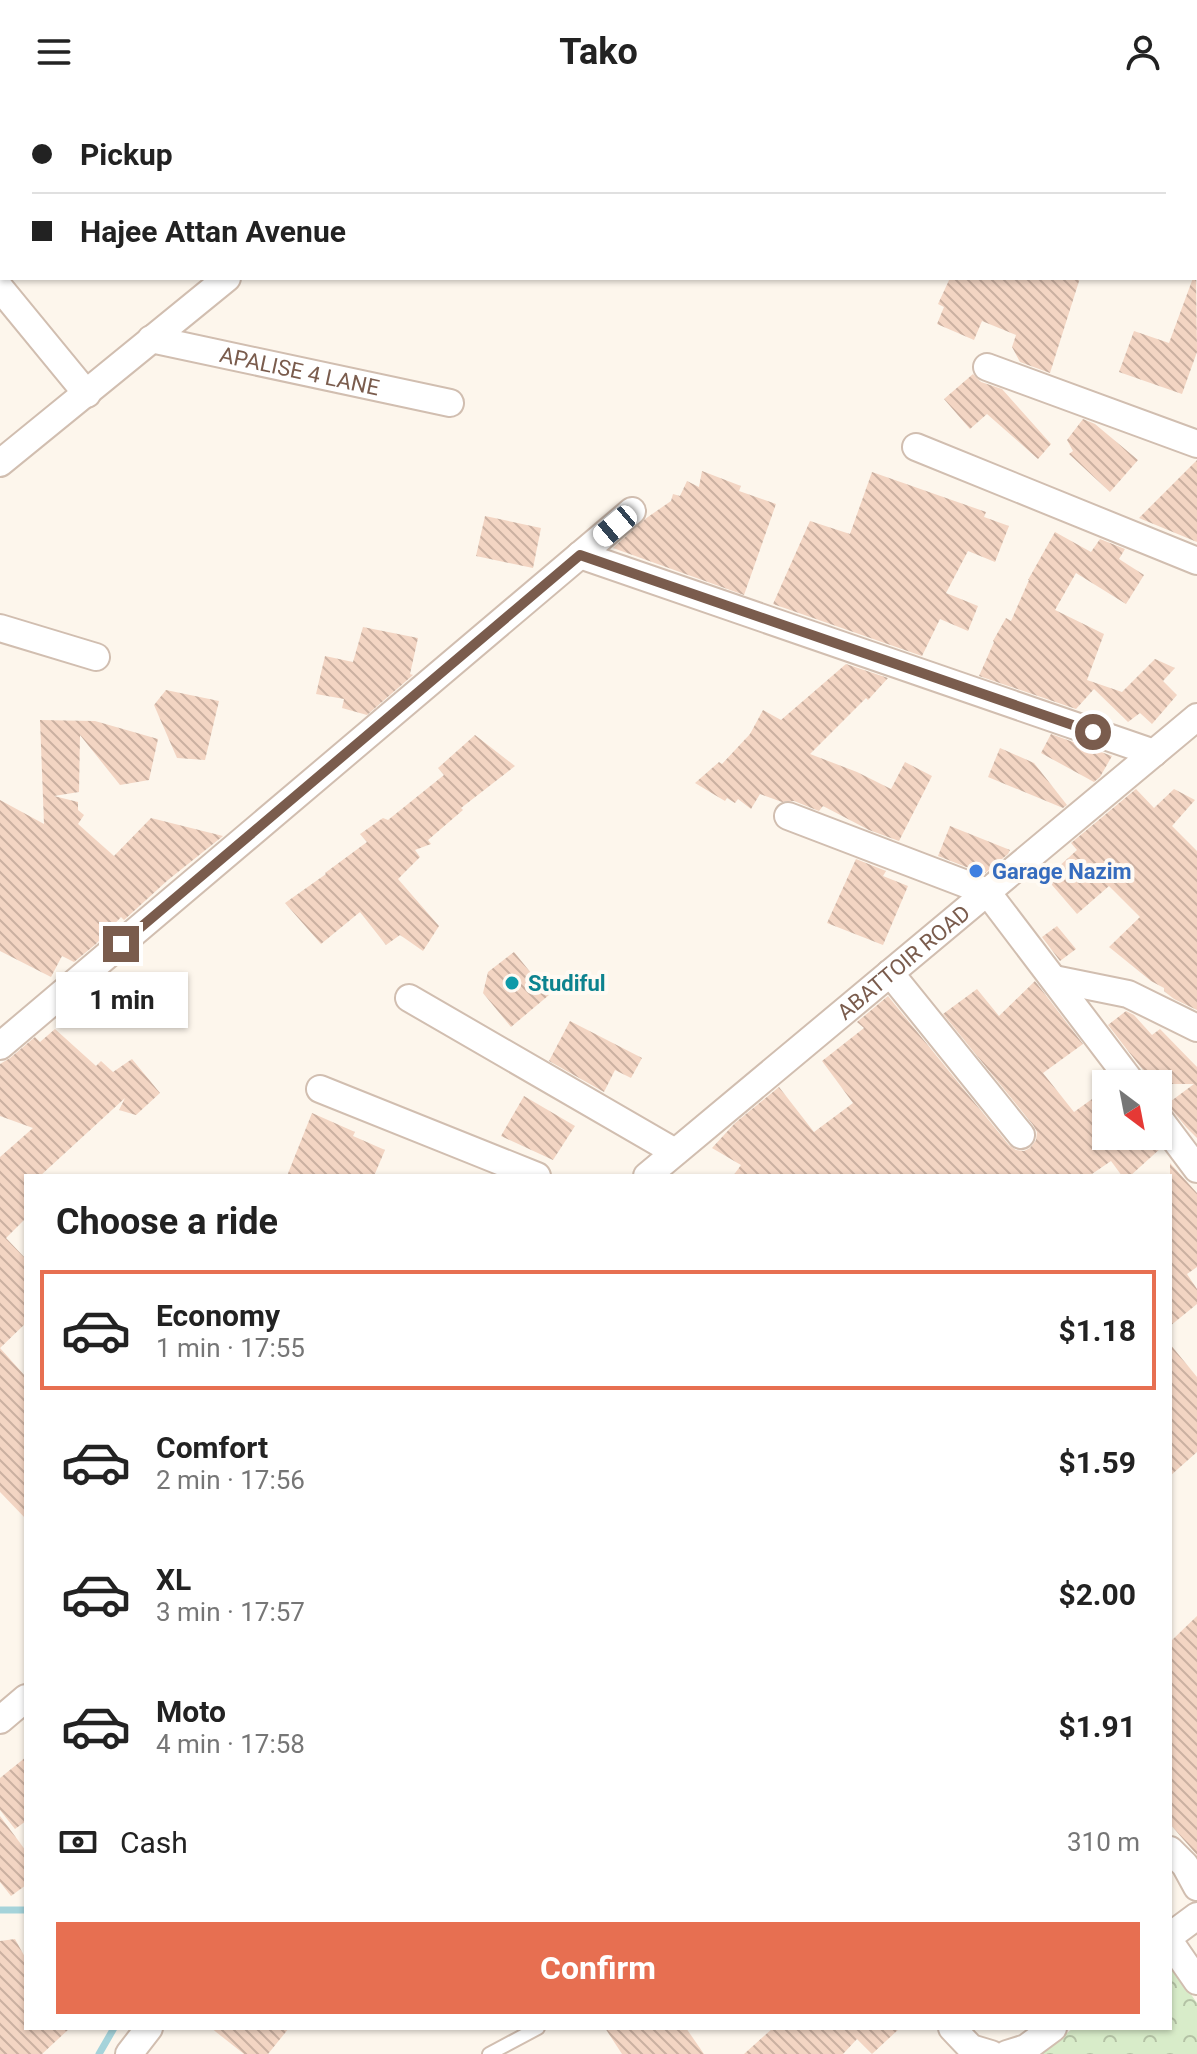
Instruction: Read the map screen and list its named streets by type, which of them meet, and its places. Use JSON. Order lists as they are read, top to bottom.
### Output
{
  "streets": {
    "street": ["APALISE 4 LANE", "ABATTOIR ROAD"]
  },
  "places": ["Garage Nazim", "Studiful"],
  "north": "bottom right",
  "page": {
    "header": "Tako",
    "banner": ["Pickup", "Hajee Attan Avenue"],
    "bubble": "1 min",
    "heading": "Choose a ride",
    "list": [
      {
        "name": "Economy",
        "note": "1 min · 17:55",
        "value": "$1.18"
      },
      {
        "name": "Comfort",
        "note": "2 min · 17:56",
        "value": "$1.59"
      },
      {
        "name": "XL",
        "note": "3 min · 17:57",
        "value": "$2.00"
      },
      {
        "name": "Moto",
        "note": "4 min · 17:58",
        "value": "$1.91"
      }
    ],
    "pay": ["Cash", "310 m"],
    "buttons": "Confirm"
  }
}
